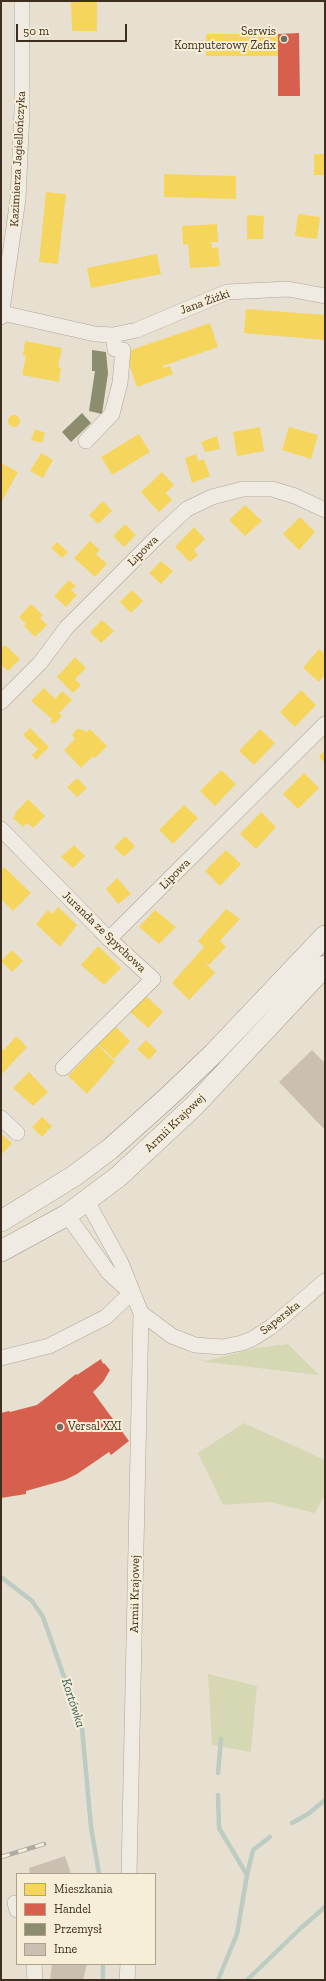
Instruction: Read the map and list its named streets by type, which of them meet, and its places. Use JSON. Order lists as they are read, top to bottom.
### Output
{
  "streets": {
    "main road": ["Armii Krajowej"],
    "street": [
      "Kazimierza Jagiellończyka",
      "Jana Żiżki",
      "Lipowa",
      "Juranda ze Spychowa",
      "Saperska"
    ]
  },
  "crossings": [
    ["Kazimierza Jagiellończyka", "Jana Żiżki"],
    ["Lipowa", "Juranda ze Spychowa"],
    ["Armii Krajowej", "Saperska"]
  ],
  "water": ["Kortówka"],
  "places": ["Serwis Komputerowy Zefix", "Versal XXI"],
  "legend": [
    "Mieszkania",
    "Handel",
    "Przemysł",
    "Inne"
  ],
  "scale_bar": "50 m"
}
